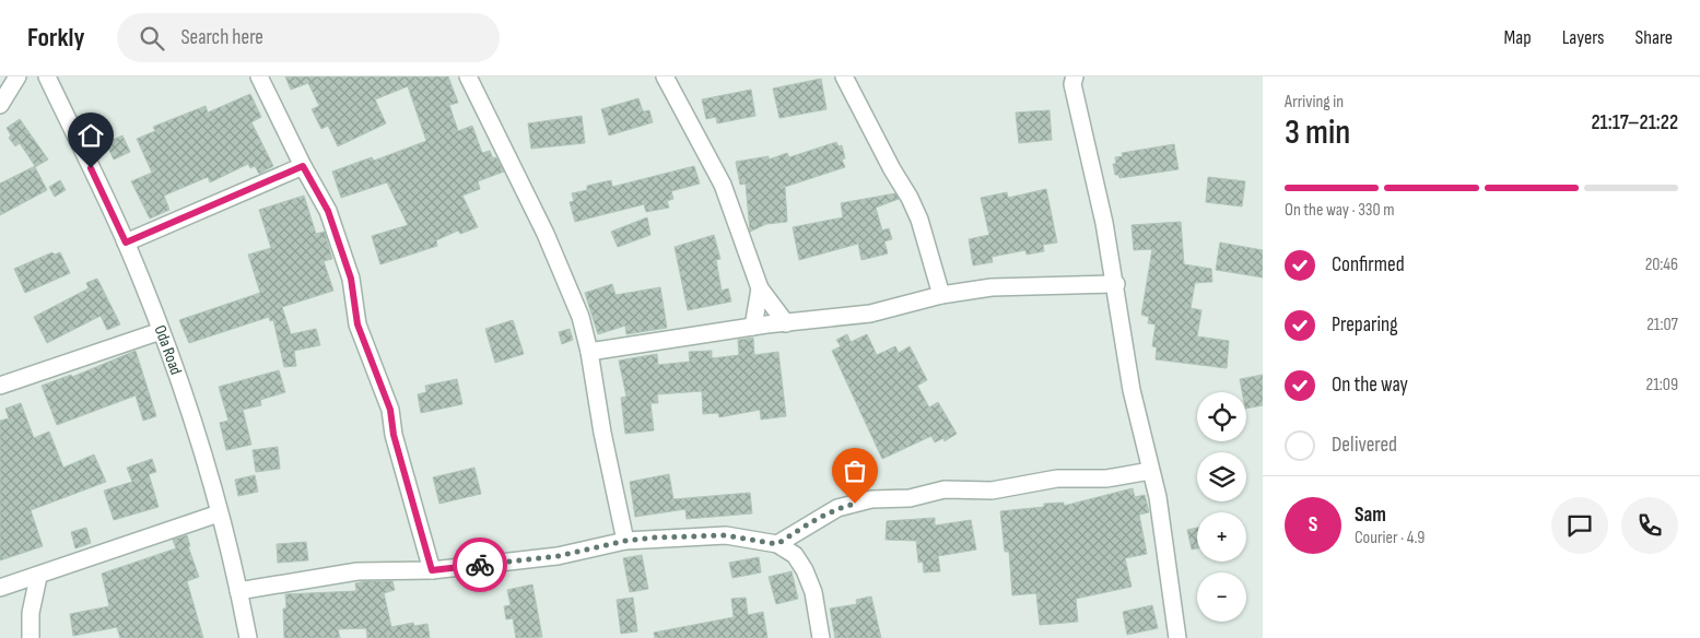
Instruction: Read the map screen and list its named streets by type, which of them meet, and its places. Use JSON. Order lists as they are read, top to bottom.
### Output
{
  "streets": {
    "street": ["Oda Road"]
  },
  "page": {
    "header": "Forkly",
    "search": "Search here",
    "nav": ["Map", "Layers", "Share"],
    "heading": ["3 min", "Arriving in", "21:17–21:22"],
    "panel": ["Sam", "Courier · 4.9"],
    "bar": "On the way · 330 m",
    "list": [
      ["Confirmed", "20:46"],
      ["Preparing", "21:07"],
      ["On the way", "21:09"],
      "Delivered"
    ],
    "map_buttons": ["+", "−"],
    "round": "S"
  }
}
